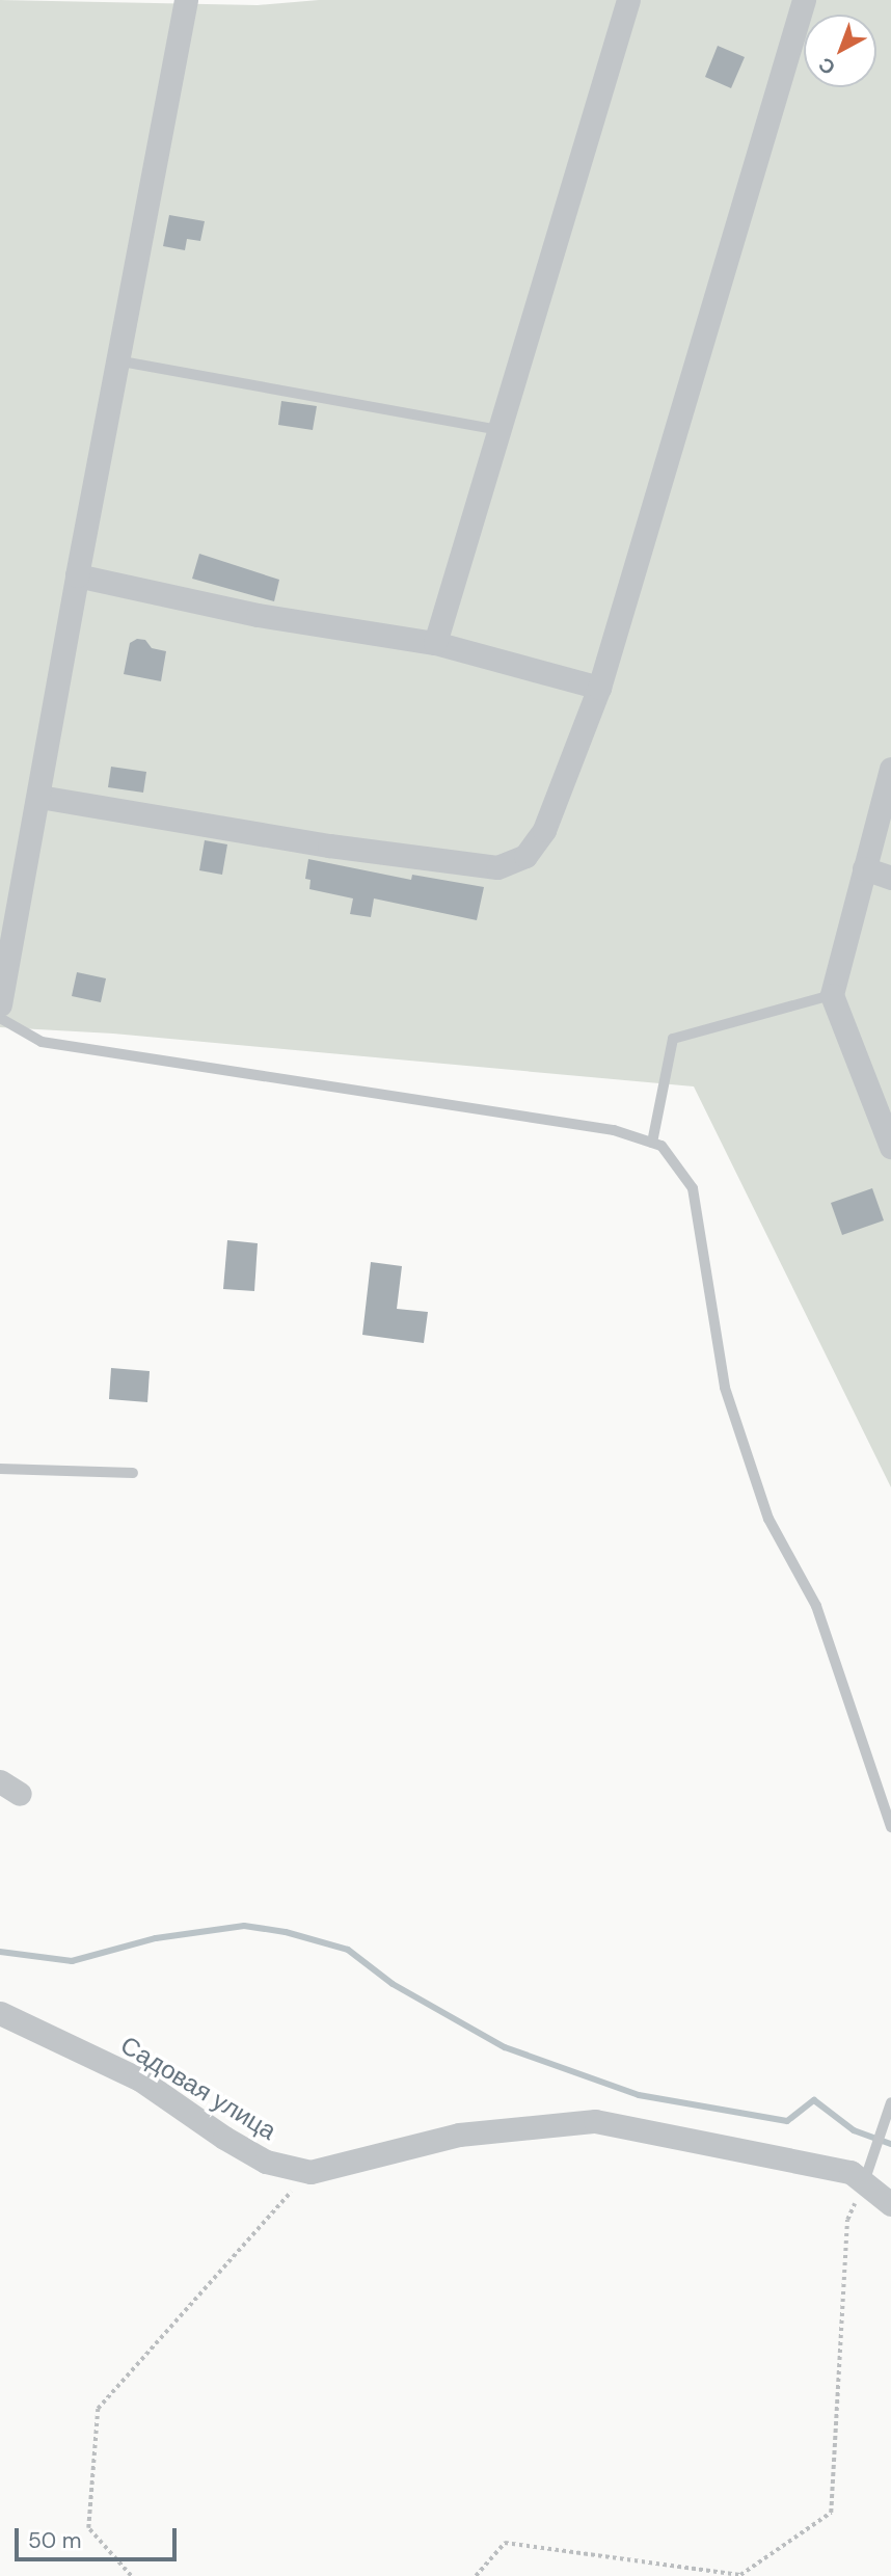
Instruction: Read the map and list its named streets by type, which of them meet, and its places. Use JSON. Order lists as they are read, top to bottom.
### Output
{
  "streets": {
    "street": ["Садовая улица"]
  },
  "scale_bar": "50 m",
  "north": "bottom left"
}
